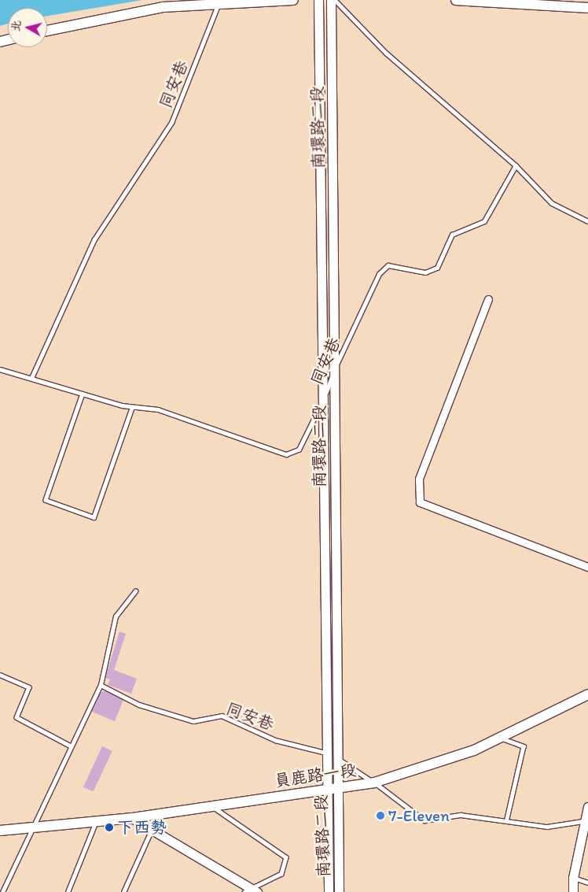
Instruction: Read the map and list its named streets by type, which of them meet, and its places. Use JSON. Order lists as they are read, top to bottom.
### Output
{
  "streets": {
    "main road": ["員鹿路一段"],
    "street": ["南環路二段"],
    "lane": ["同安巷"]
  },
  "crossings": [
    ["同安巷", "南環路二段"],
    ["南環路二段", "員鹿路一段"]
  ],
  "places": ["7-Eleven", "下西勢"],
  "north": "left"
}
